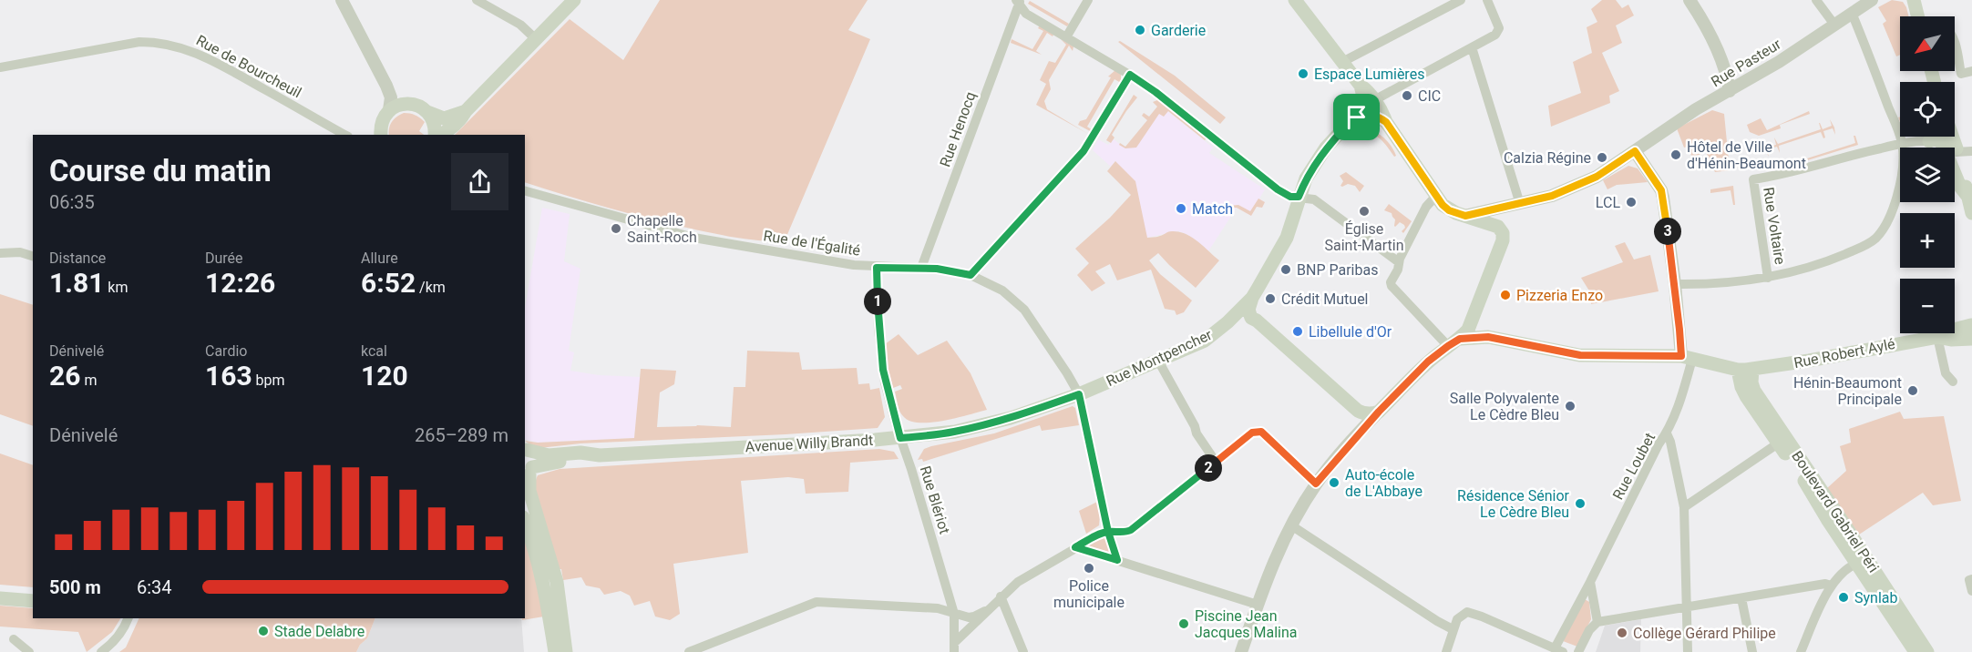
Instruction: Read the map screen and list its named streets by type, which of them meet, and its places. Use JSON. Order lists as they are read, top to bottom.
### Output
{
  "streets": {
    "main road": [
      "Rue Robert Aylé",
      "Rue Montpencher",
      "Avenue Willy Brandt",
      "Boulevard Gabriel Péri"
    ],
    "street": [
      "Rue Pasteur",
      "Rue de Bourcheuil",
      "Rue Henocq",
      "Rue Voltaire",
      "Rue de l'Égalité",
      "Rue Loubet",
      "Rue Blériot"
    ]
  },
  "crossings": [
    ["Rue Henocq", "Rue de l'Égalité"],
    ["Rue de l'Égalité", "Rue Montpencher"],
    ["Rue de l'Égalité", "Avenue Willy Brandt"],
    ["Rue de l'Égalité", "Rue Blériot"],
    ["Rue Robert Aylé", "Rue Loubet"],
    ["Rue Robert Aylé", "Boulevard Gabriel Péri"],
    ["Rue Montpencher", "Avenue Willy Brandt"],
    ["Avenue Willy Brandt", "Rue Blériot"]
  ],
  "places": [
    "Garderie",
    "Espace Lumières",
    "CIC",
    "Hôtel de Ville d'Hénin-Beaumont",
    "Calzia Régine",
    "LCL",
    "Match",
    "Église Saint-Martin",
    "Chapelle Saint-Roch",
    "BNP Paribas",
    "Pizzeria Enzo",
    "Crédit Mutuel",
    "Libellule d'Or",
    "Hénin-Beaumont Principale",
    "Salle Polyvalente Le Cèdre Bleu",
    "Auto-école de L'Abbaye",
    "Résidence Sénior Le Cèdre Bleu",
    "Police municipale",
    "Synlab",
    "Piscine Jean Jacques Malina",
    "Stade Delabre",
    "Collège Gérard Philipe"
  ],
  "north": "bottom left",
  "page": {
    "map_buttons": ["+", "−"],
    "heading": ["Course du matin", "06:35"],
    "pins": ["3", "1", "2"],
    "stats": [
      ["Distance", "1.81 km"],
      ["Durée", "12:26"],
      ["Allure", "6:52 /km"],
      ["Dénivelé", "26 m"],
      ["Cardio", "163 bpm"],
      ["kcal", "120"]
    ],
    "chart": ["Dénivelé", "265–289 m"],
    "list": [
      {
        "name": "500 m",
        "note": "6:34"
      }
    ]
  }
}
